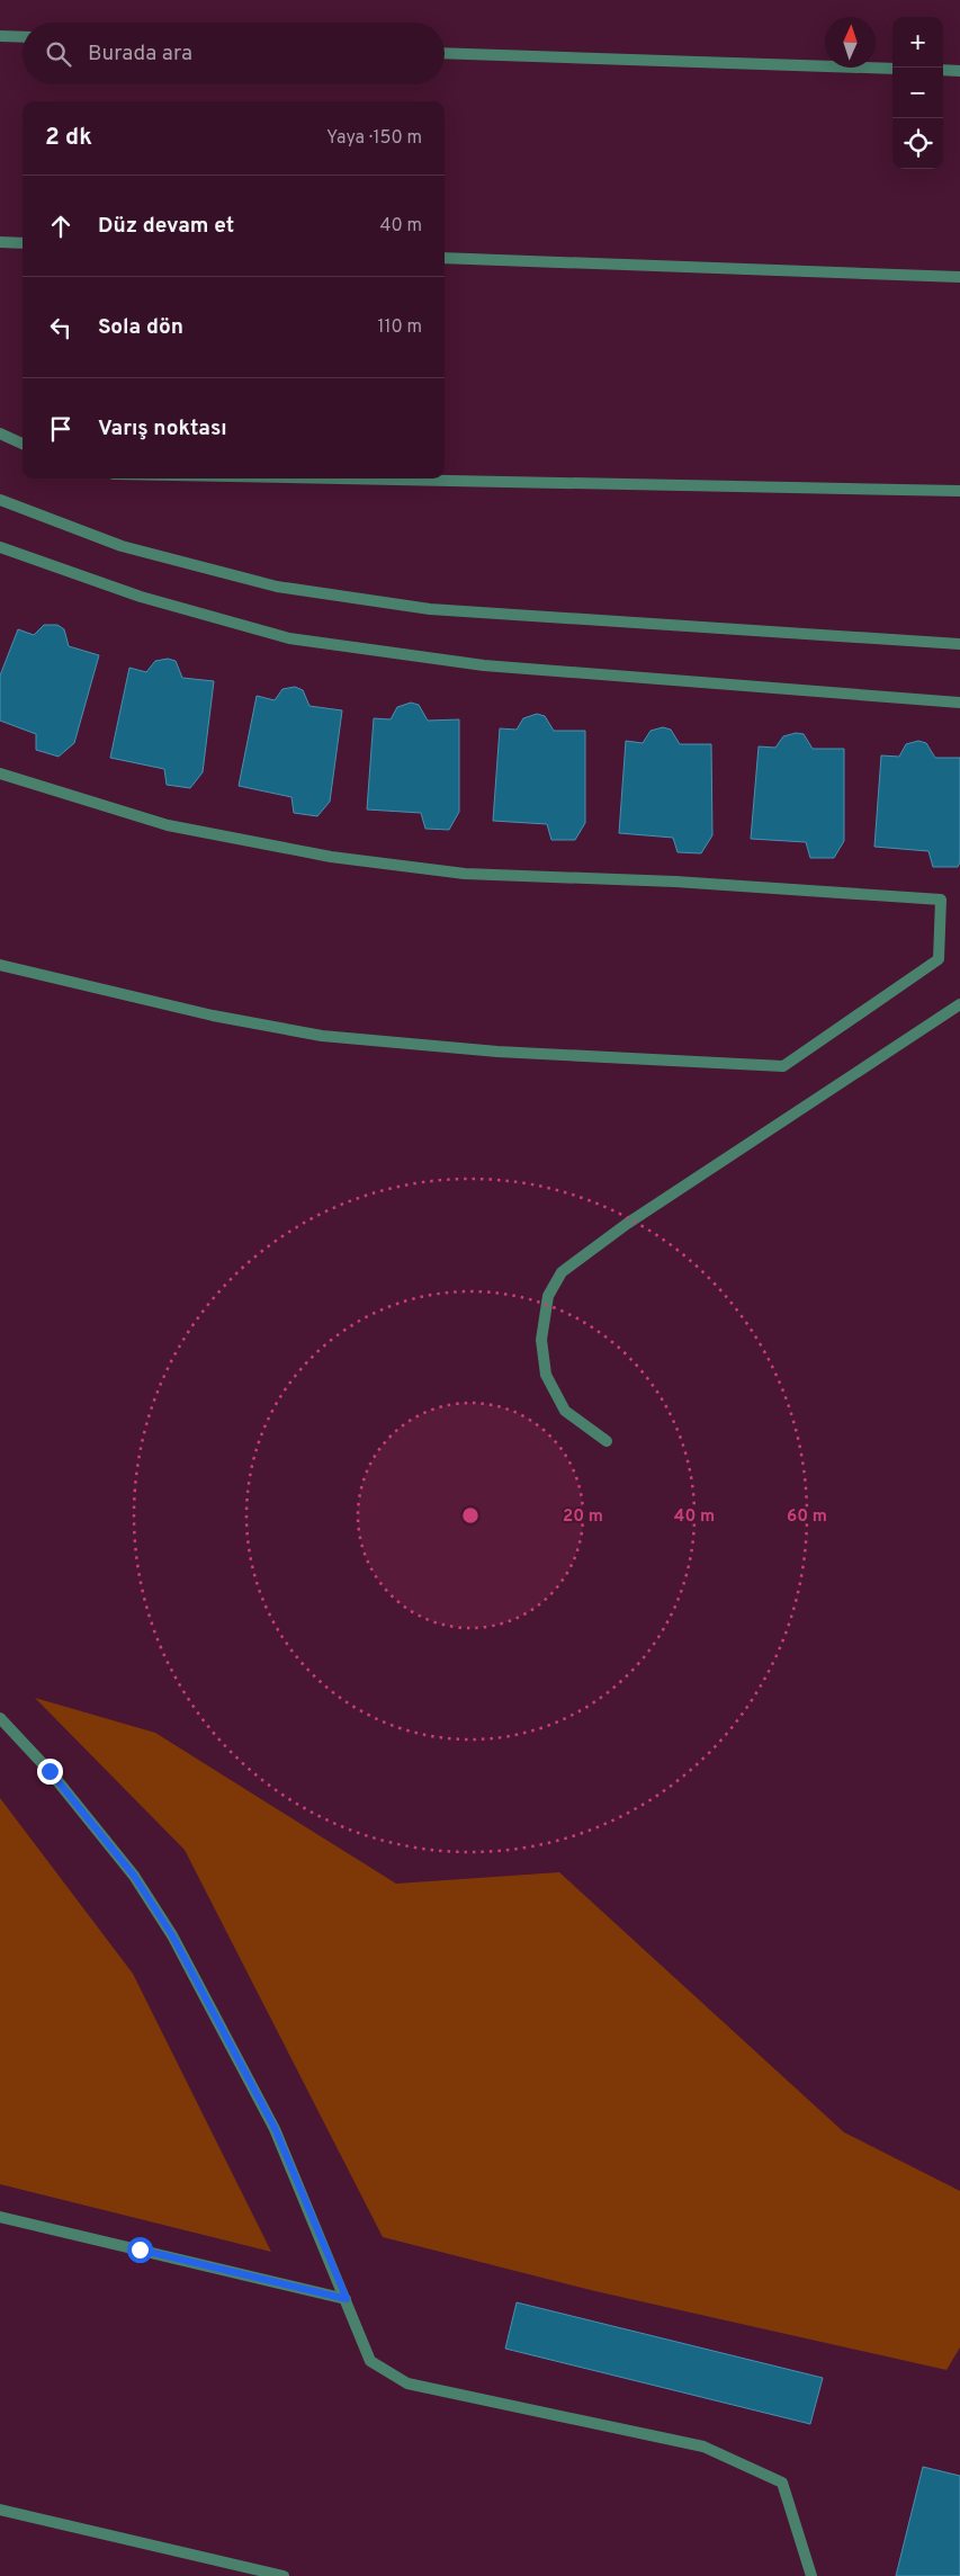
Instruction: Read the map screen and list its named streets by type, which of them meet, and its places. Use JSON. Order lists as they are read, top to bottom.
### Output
{
  "north": "top",
  "page": {
    "map_buttons": ["+", "−"],
    "search": "Burada ara",
    "heading": ["2 dk", "Yaya · 150 m"],
    "list": [
      ["Düz devam et", "40 m"],
      ["Sola dön", "110 m"],
      "Varış noktası"
    ]
  },
  "rings": ["20 m", "40 m", "60 m"]
}
